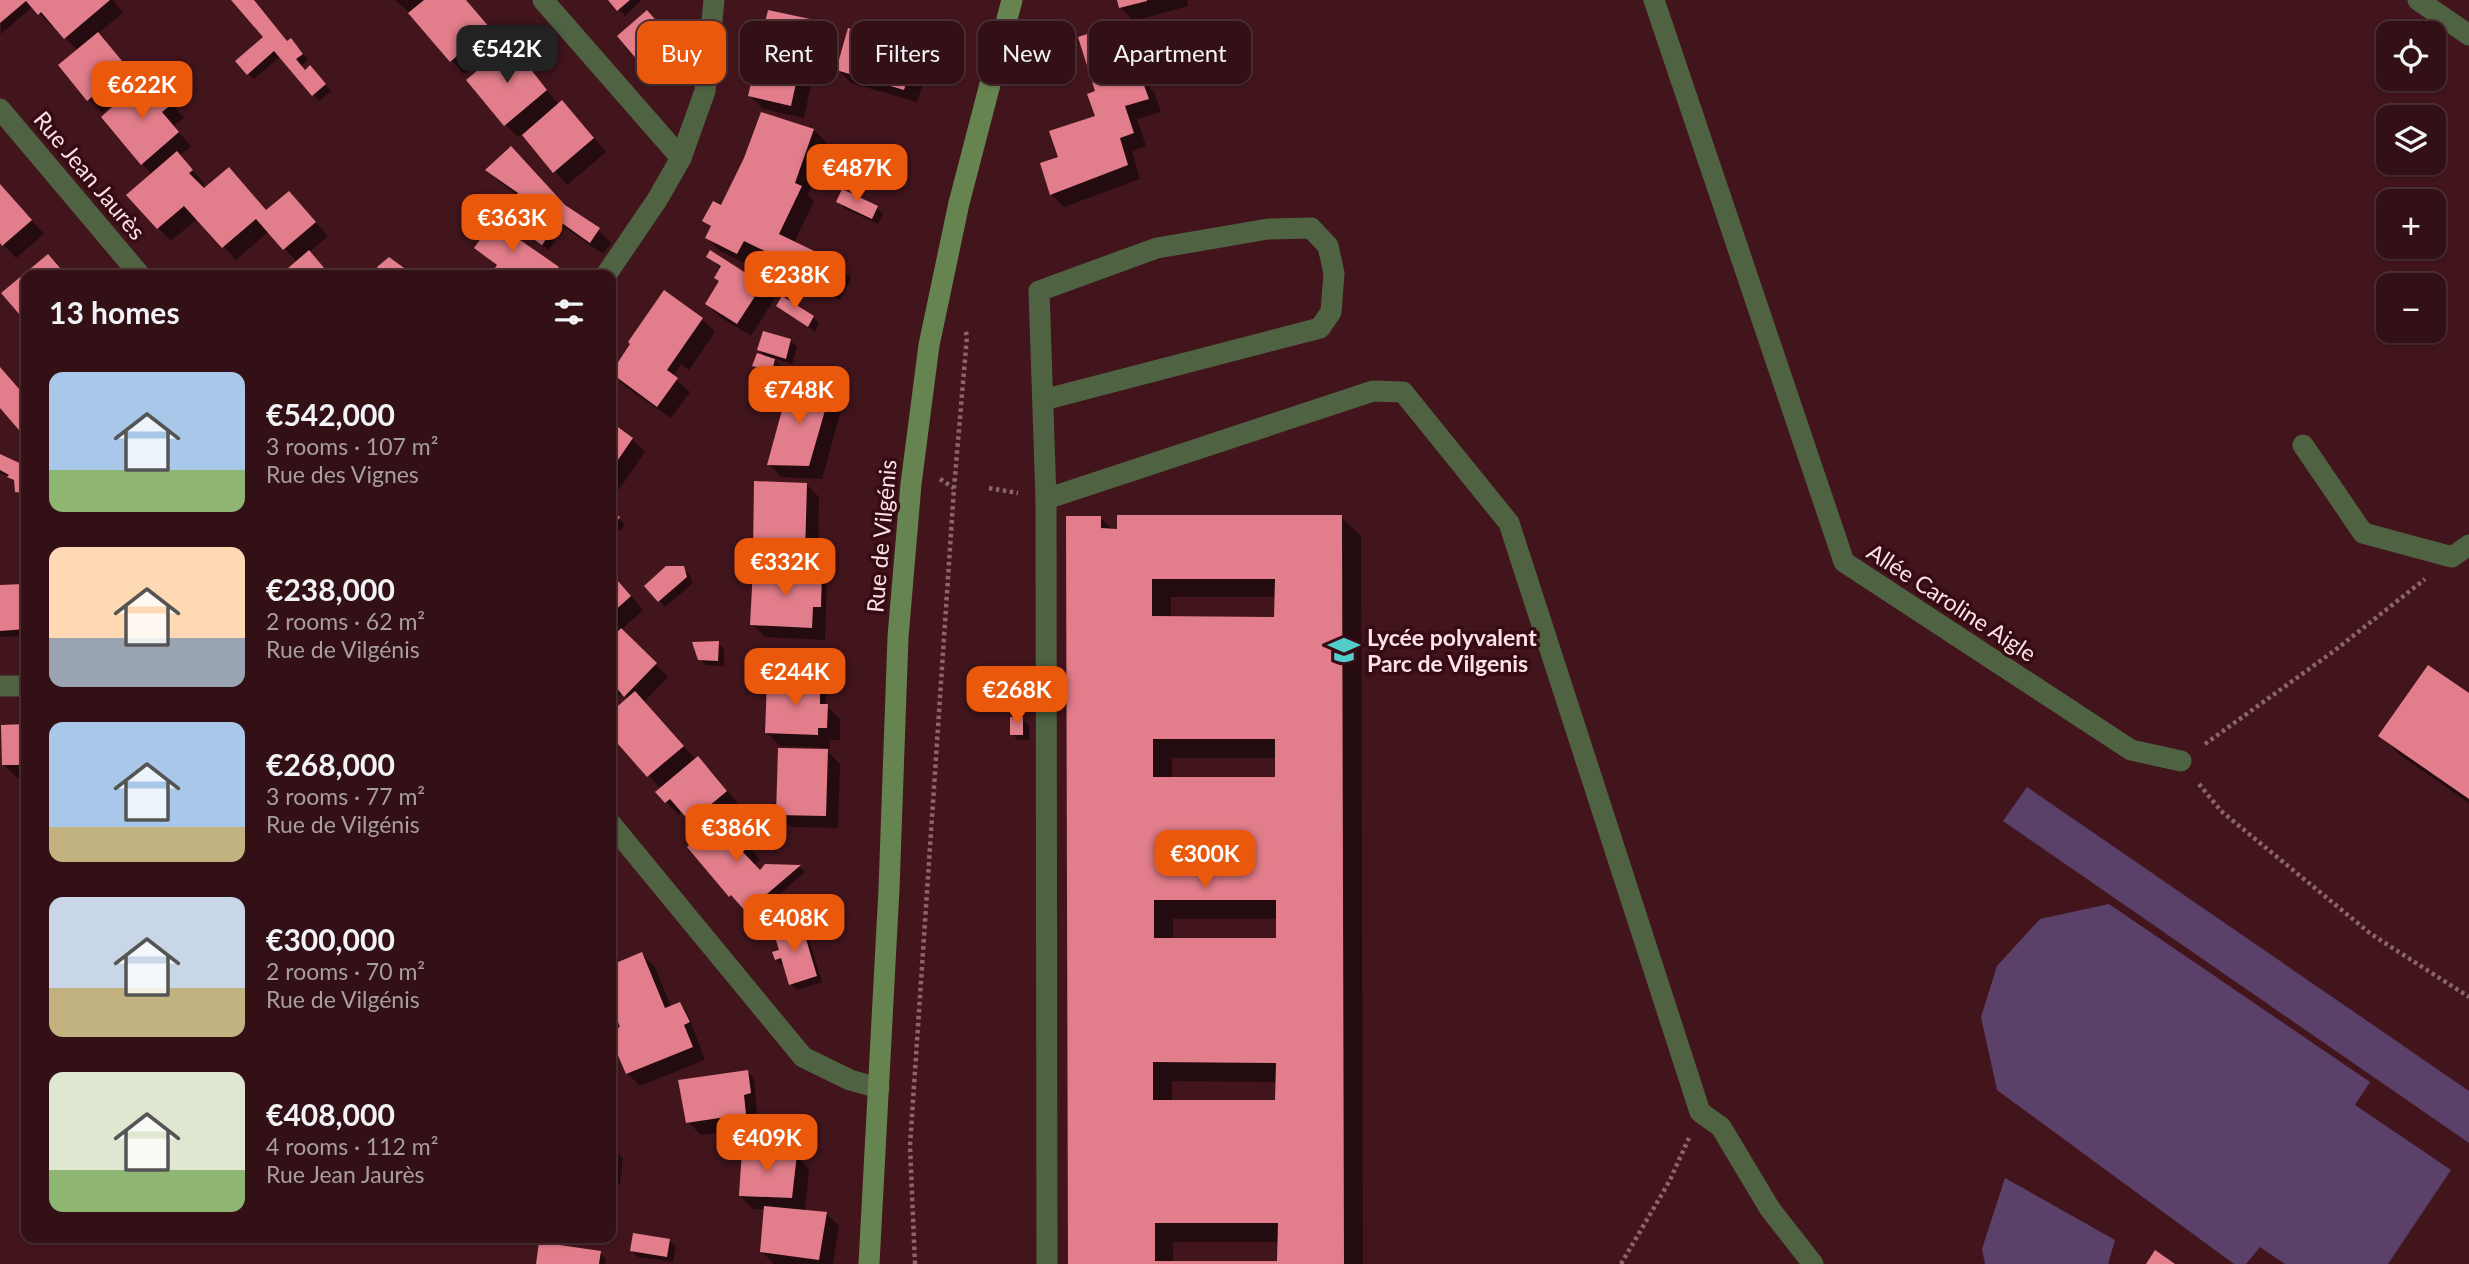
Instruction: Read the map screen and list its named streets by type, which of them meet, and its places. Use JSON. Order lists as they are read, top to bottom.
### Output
{
  "streets": {
    "street": ["Rue Jean Jaurès", "Rue de Vilgénis", "Allée Caroline Aigle"]
  },
  "places": {
    "school or university": ["Lycée polyvalent Parc de Vilgenis"]
  },
  "page": {
    "map_buttons": ["+", "−"],
    "chip": [
      "Buy",
      "Rent",
      "Filters",
      "New",
      "Apartment"
    ],
    "price": [
      "€542K",
      "€622K",
      "€487K",
      "€363K",
      "€238K",
      "€748K",
      "€332K",
      "€244K",
      "€268K",
      "€386K",
      "€300K",
      "€408K",
      "€409K"
    ],
    "heading": "13 homes",
    "list": [
      {
        "name": "€542,000",
        "note": "3 rooms · 107 m² · Rue des Vignes"
      },
      {
        "name": "€238,000",
        "note": "2 rooms · 62 m² · Rue de Vilgénis"
      },
      {
        "name": "€268,000",
        "note": "3 rooms · 77 m² · Rue de Vilgénis"
      },
      {
        "name": "€300,000",
        "note": "2 rooms · 70 m² · Rue de Vilgénis"
      },
      {
        "name": "€408,000",
        "note": "4 rooms · 112 m² · Rue Jean Jaurès"
      }
    ]
  }
}
